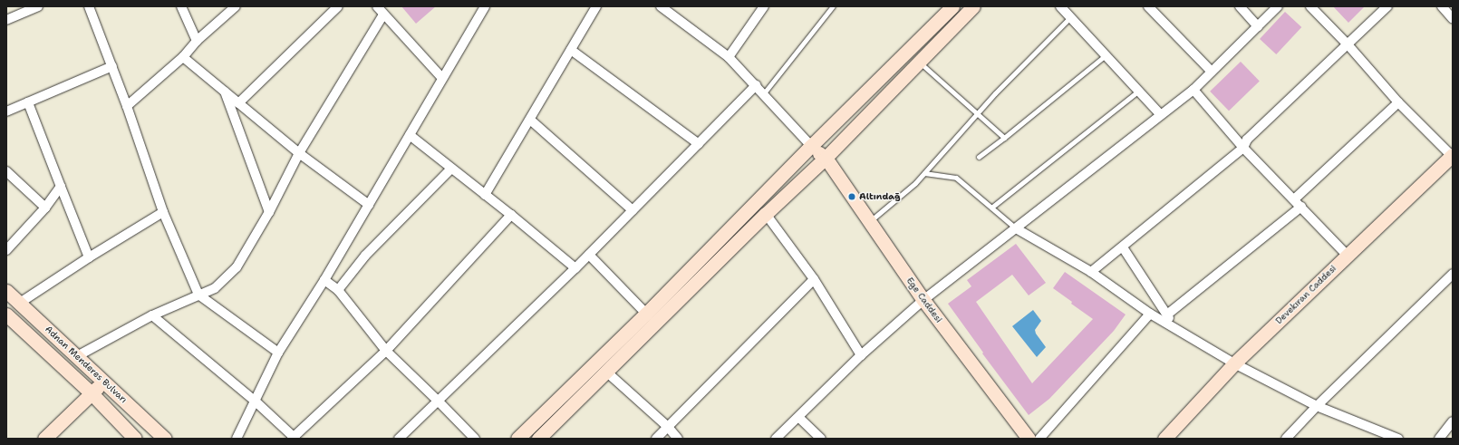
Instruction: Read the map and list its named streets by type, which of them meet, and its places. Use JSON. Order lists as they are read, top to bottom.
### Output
{
  "streets": {
    "main road": ["Devekıran Caddesi", "Ege Caddesi", "Adnan Menderes Bulvarı"]
  },
  "places": ["Altındağ"]
}
